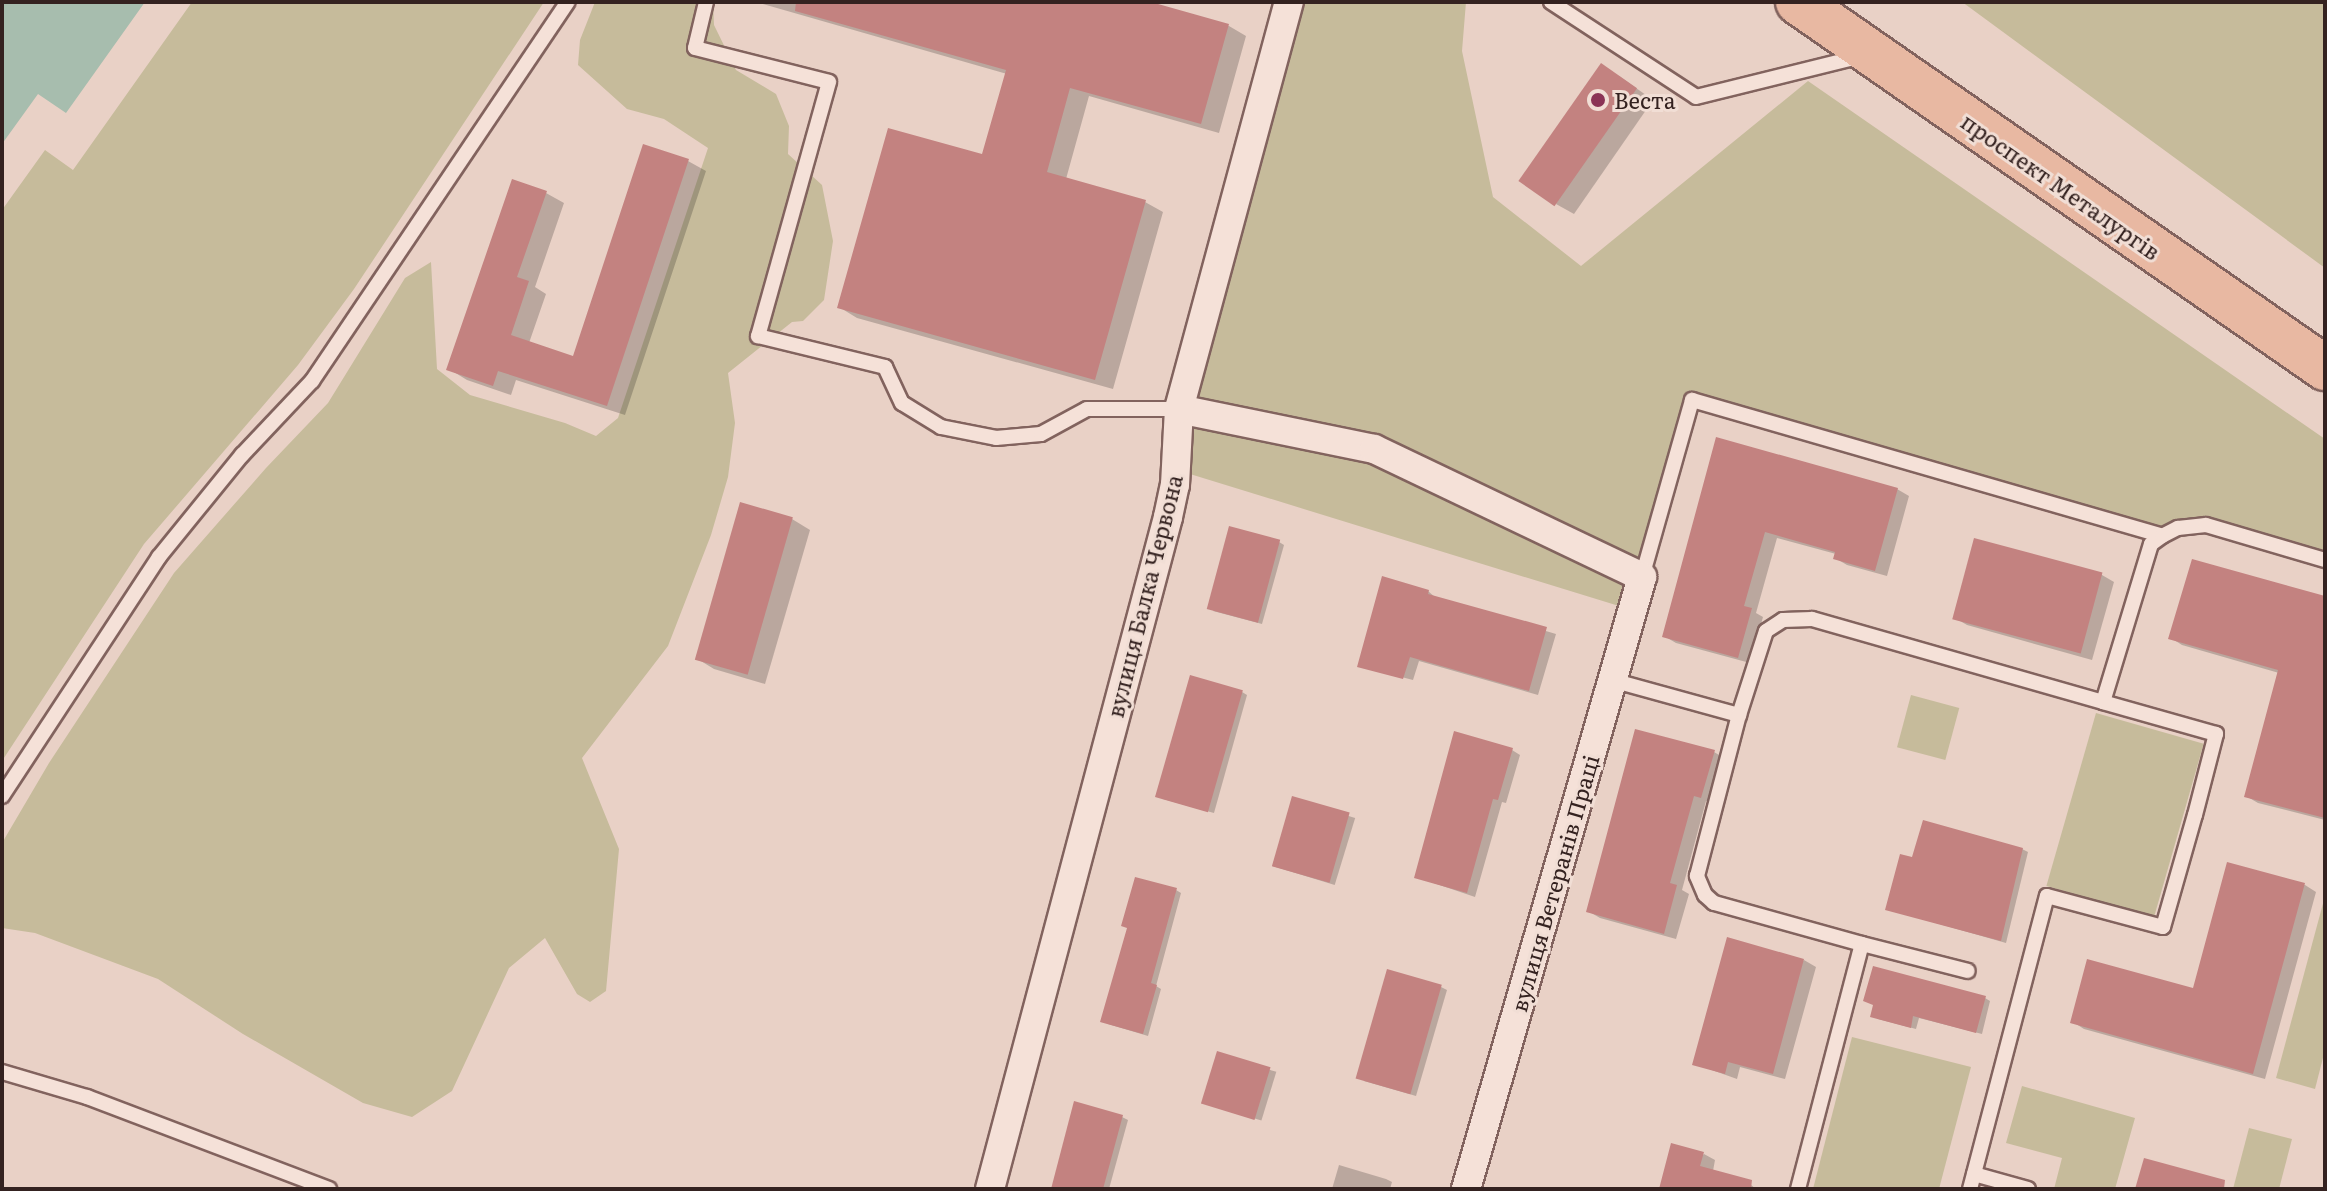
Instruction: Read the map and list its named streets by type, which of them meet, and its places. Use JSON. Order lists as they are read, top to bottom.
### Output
{
  "streets": {
    "main road": ["проспект Металургів"],
    "street": ["вулиця Балка Червона", "вулиця Ветеранів Праці"]
  },
  "places": ["Веста"]
}
